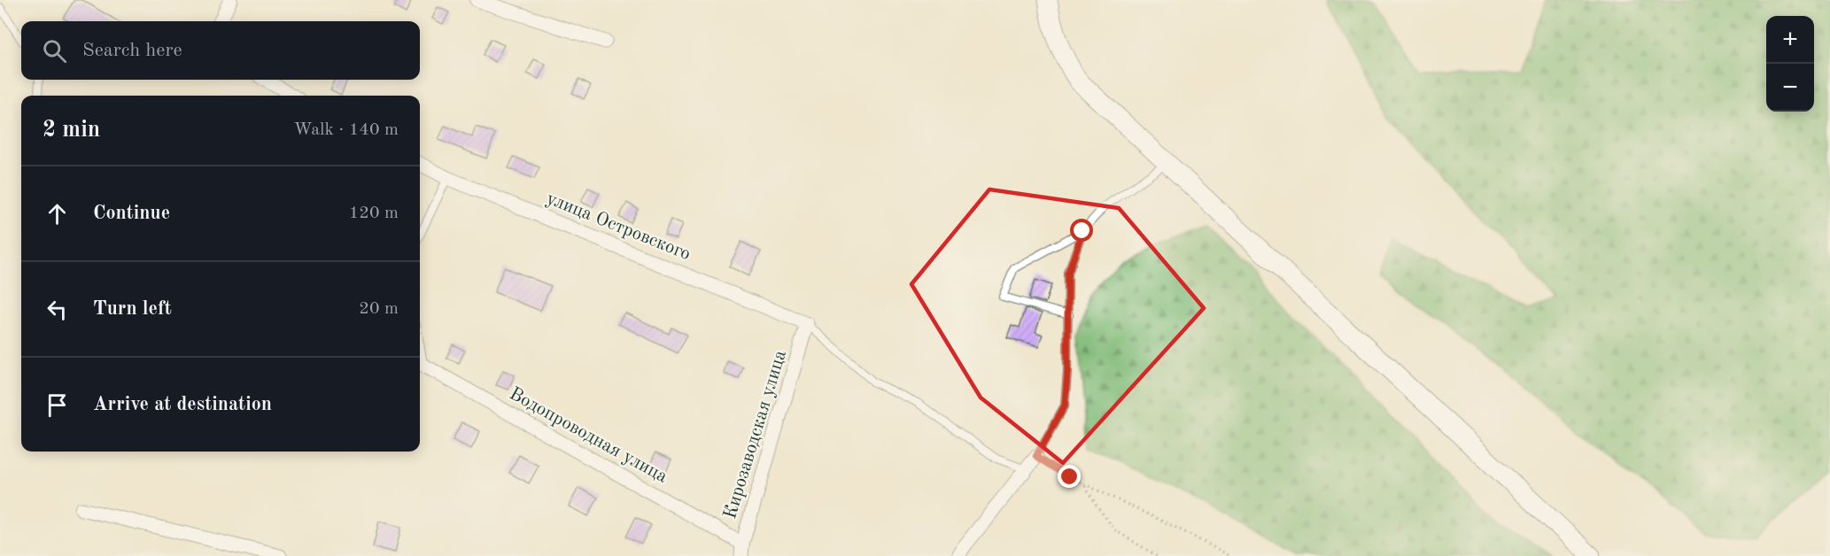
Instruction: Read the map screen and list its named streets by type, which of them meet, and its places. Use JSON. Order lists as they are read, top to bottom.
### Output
{
  "streets": {
    "street": ["улица Островского", "Кирозаводская улица", "Водопроводная улица"]
  },
  "crossings": [
    ["улица Островского", "Кирозаводская улица"],
    ["Кирозаводская улица", "Водопроводная улица"]
  ],
  "page": {
    "map_buttons": ["+", "−"],
    "search": "Search here",
    "heading": ["2 min", "Walk · 140 m"],
    "list": [
      ["Continue", "120 m"],
      ["Turn left", "20 m"],
      "Arrive at destination"
    ]
  }
}
